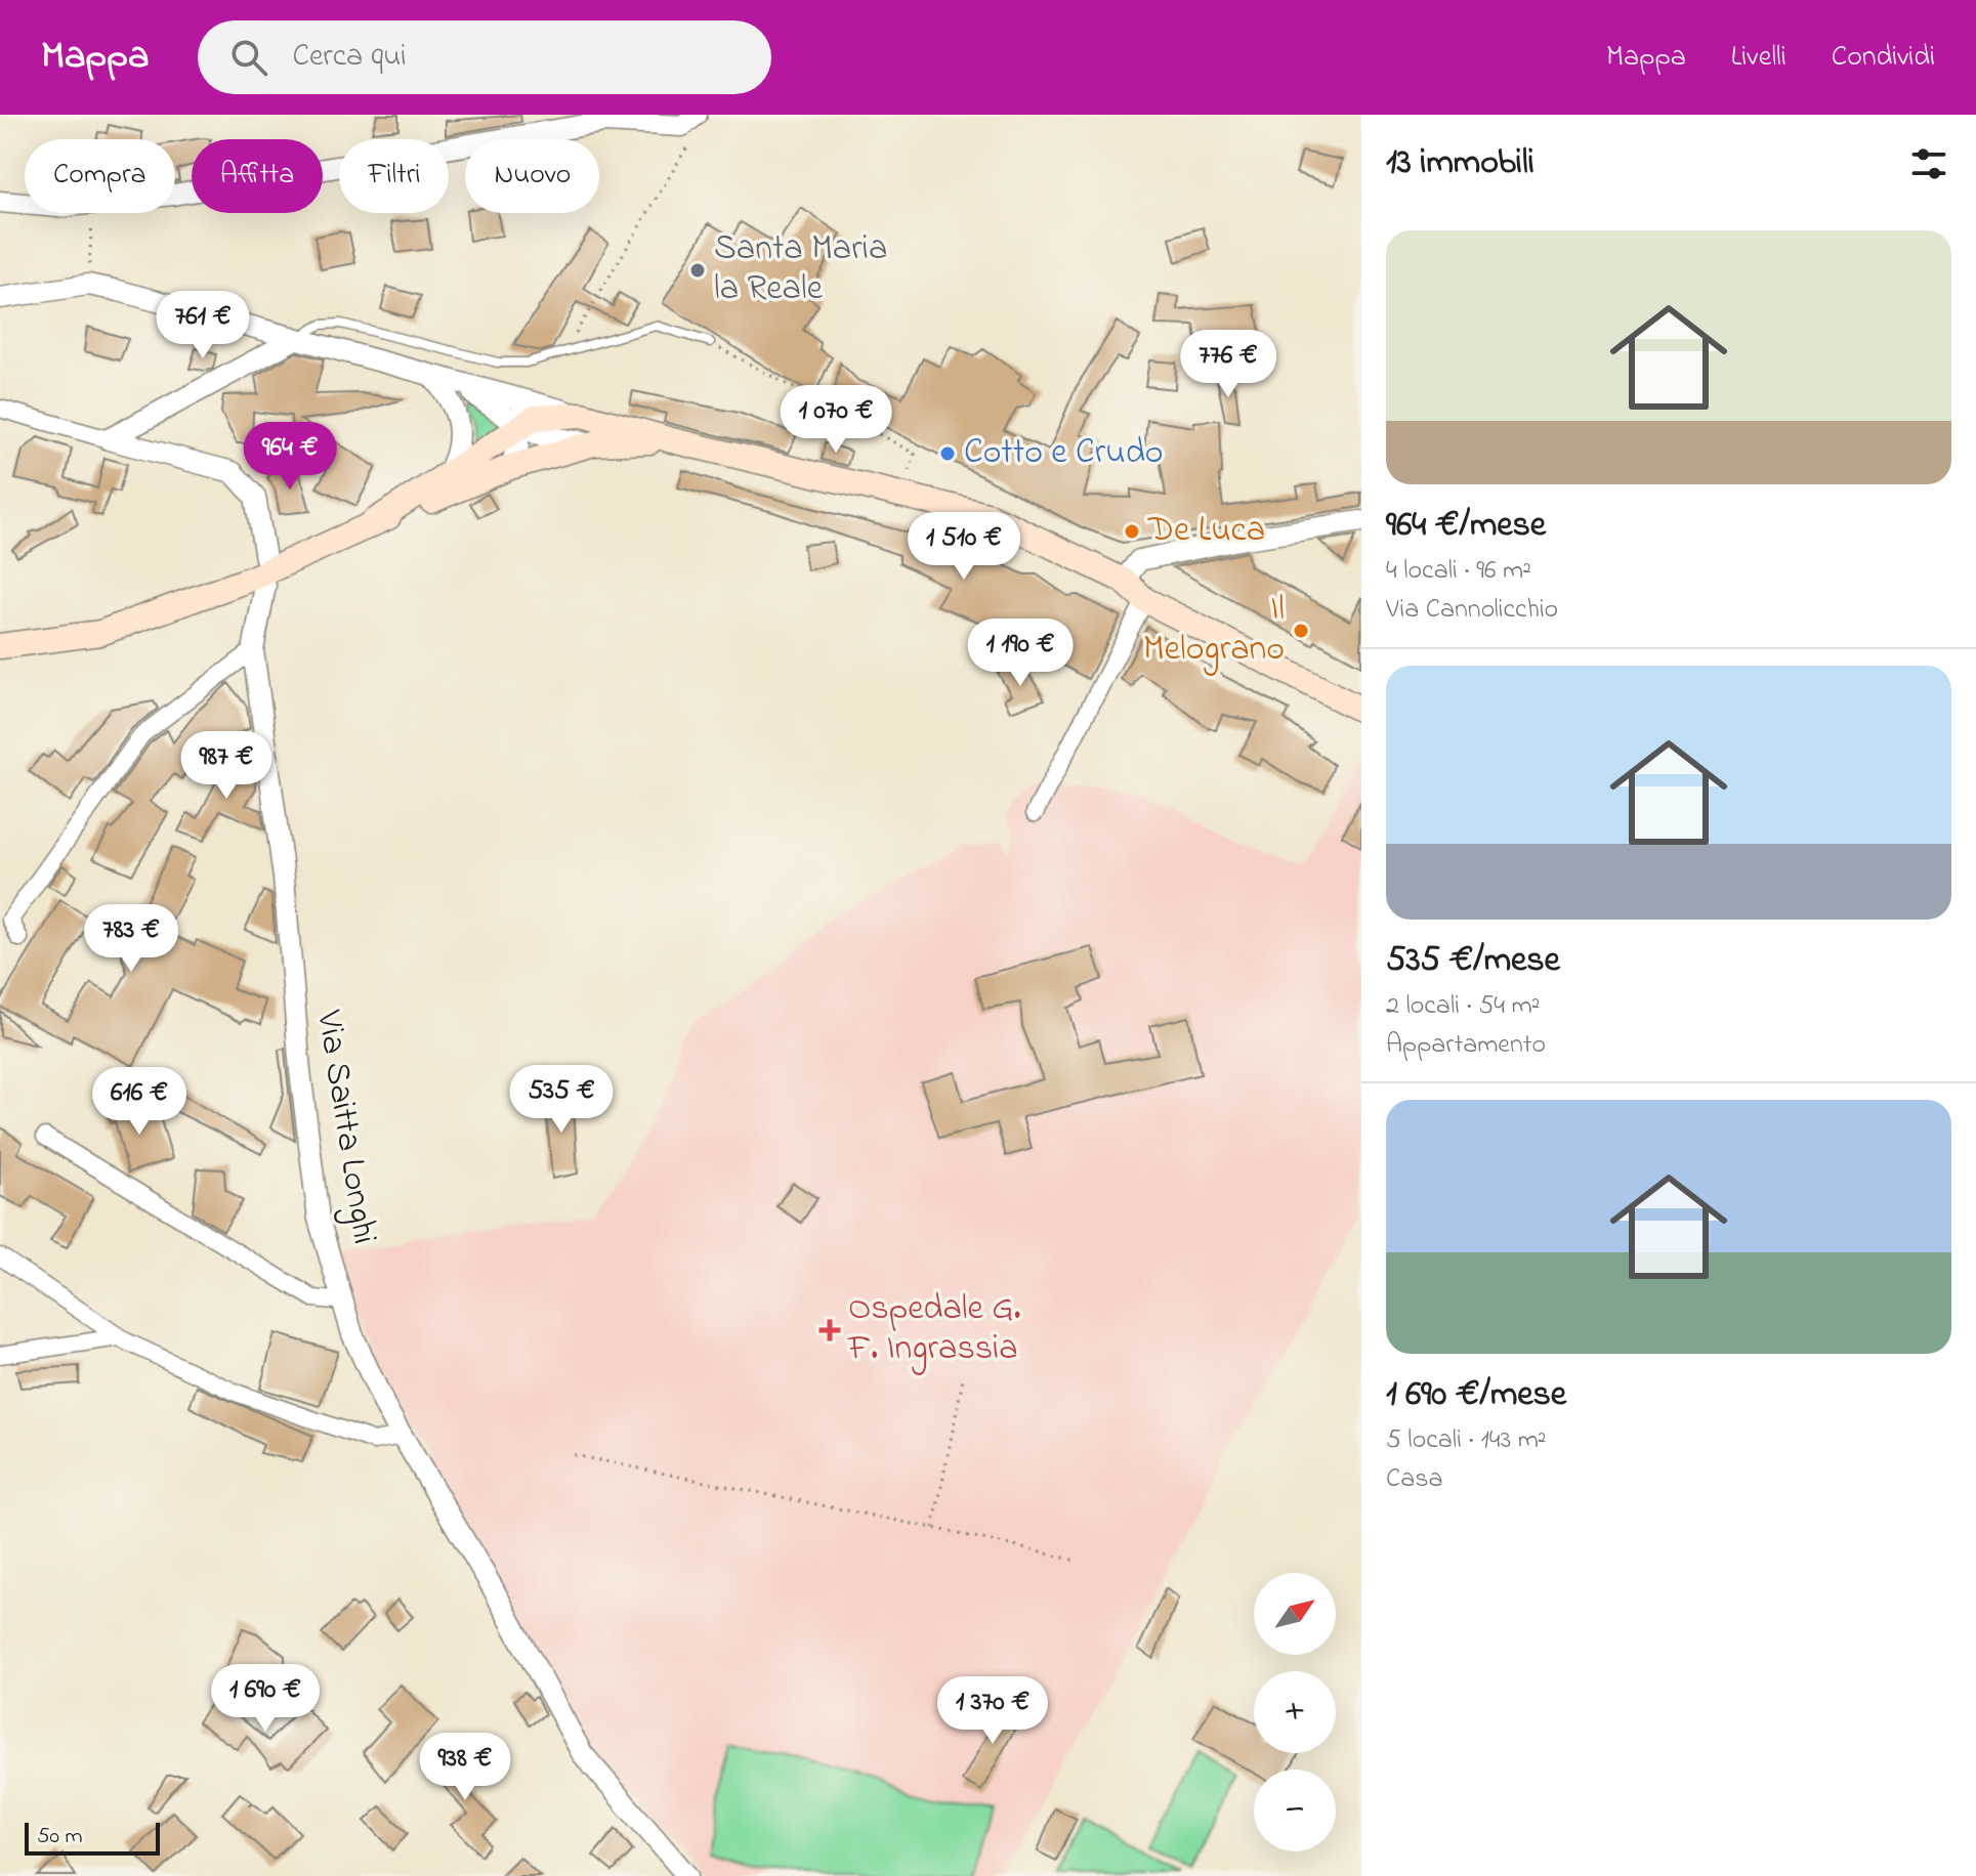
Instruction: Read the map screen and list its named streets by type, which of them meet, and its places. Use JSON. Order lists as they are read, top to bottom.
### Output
{
  "streets": {
    "street": ["Via Saitta Longhi"]
  },
  "places": {
    "other": [
      "Santa Maria la Reale",
      "Cotto e Crudo",
      "De Luca",
      "Il Melograno"
    ],
    "health": ["Ospedale G. F. Ingrassia"]
  },
  "scale_bar": "50 m",
  "north": "top right",
  "page": {
    "header": "Mappa",
    "search": "Cerca qui",
    "nav": ["Mappa", "Livelli", "Condividi"],
    "heading": "13 immobili",
    "chip": [
      "Compra",
      "Affitta",
      "Filtri",
      "Nuovo"
    ],
    "list": [
      {
        "name": "964 €/mese",
        "note": "4 locali · 96 m² · Via Cannolicchio"
      },
      {
        "name": "535 €/mese",
        "note": "2 locali · 54 m² · Appartamento"
      },
      {
        "name": "1 690 €/mese",
        "note": "5 locali · 143 m² · Casa"
      }
    ],
    "price": [
      "761 €",
      "776 €",
      "1 070 €",
      "964 €",
      "1 510 €",
      "1 190 €",
      "987 €",
      "783 €",
      "535 €",
      "616 €",
      "1 690 €",
      "1 370 €",
      "938 €"
    ],
    "map_buttons": ["+", "−"],
    "scale": "50 m"
  }
}
